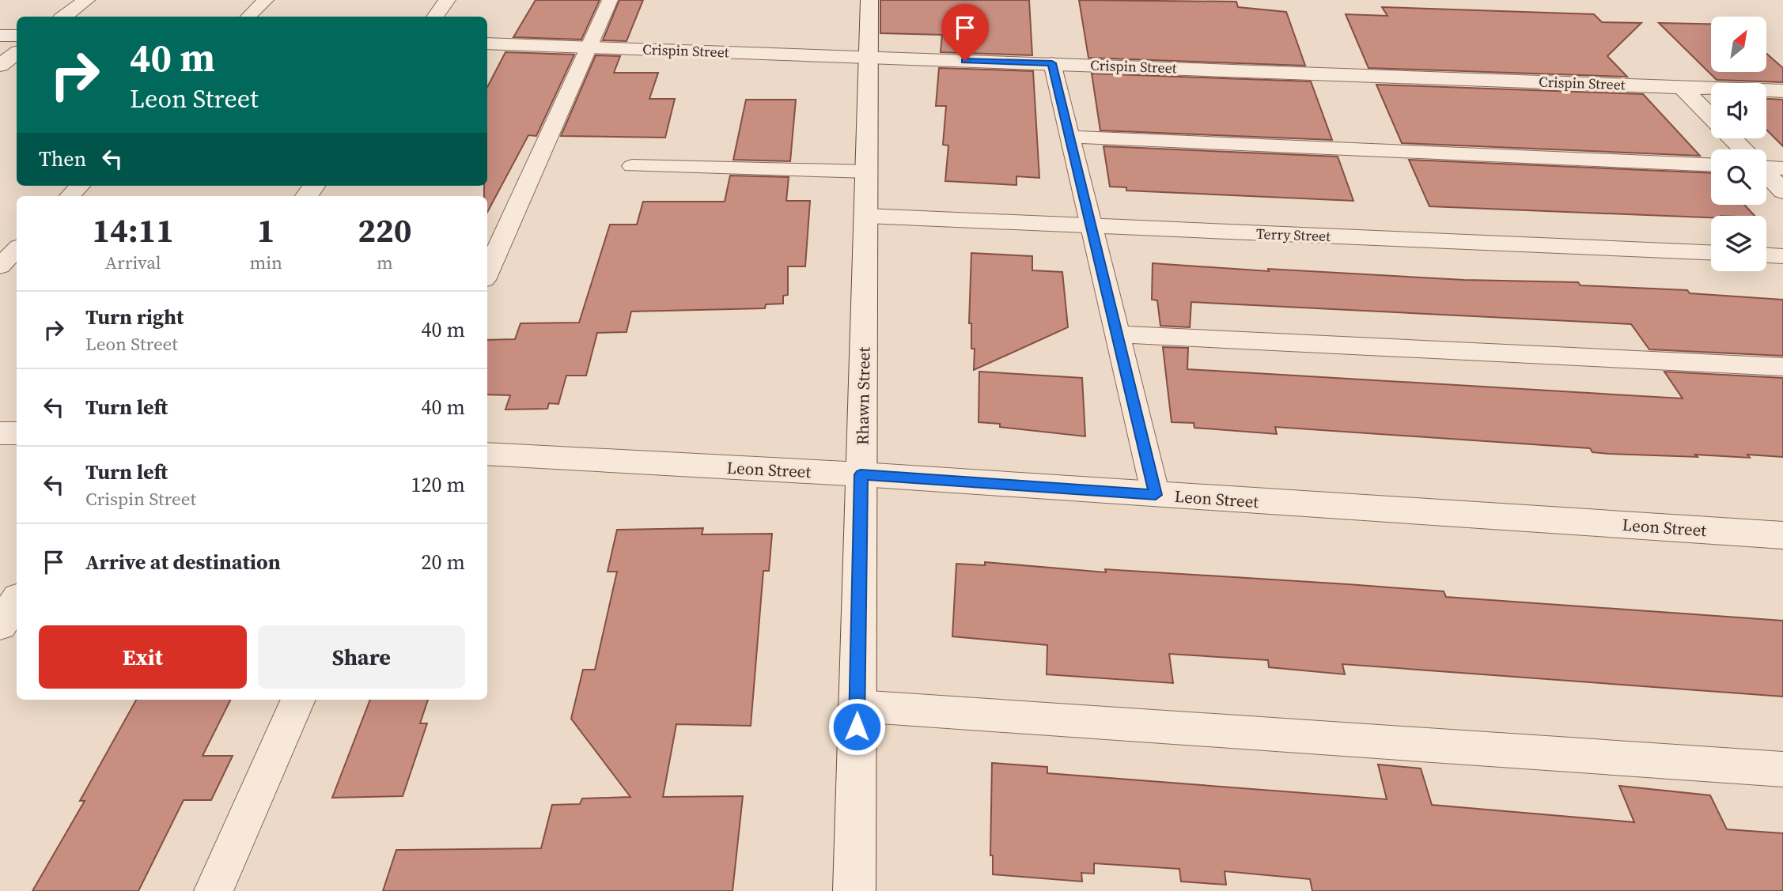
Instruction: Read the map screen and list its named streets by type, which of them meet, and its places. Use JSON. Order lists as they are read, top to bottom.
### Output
{
  "streets": {
    "street": [
      "Crispin Street",
      "Terry Street",
      "Rhawn Street",
      "Leon Street"
    ]
  },
  "crossings": [
    ["Crispin Street", "Rhawn Street"],
    ["Terry Street", "Rhawn Street"],
    ["Rhawn Street", "Leon Street"]
  ],
  "north": "top right",
  "page": {
    "turn": ["40 m", "Leon Street"],
    "then": "Then",
    "eta": [
      "14:11",
      "Arrival",
      "1",
      "min",
      "220",
      "m"
    ],
    "list": [
      {
        "name": "Turn right",
        "note": "Leon Street",
        "value": "40 m"
      },
      {
        "name": "Turn left",
        "value": "40 m"
      },
      {
        "name": "Turn left",
        "note": "Crispin Street",
        "value": "120 m"
      },
      {
        "name": "Arrive at destination",
        "value": "20 m"
      }
    ],
    "buttons": ["Exit", "Share"]
  }
}
